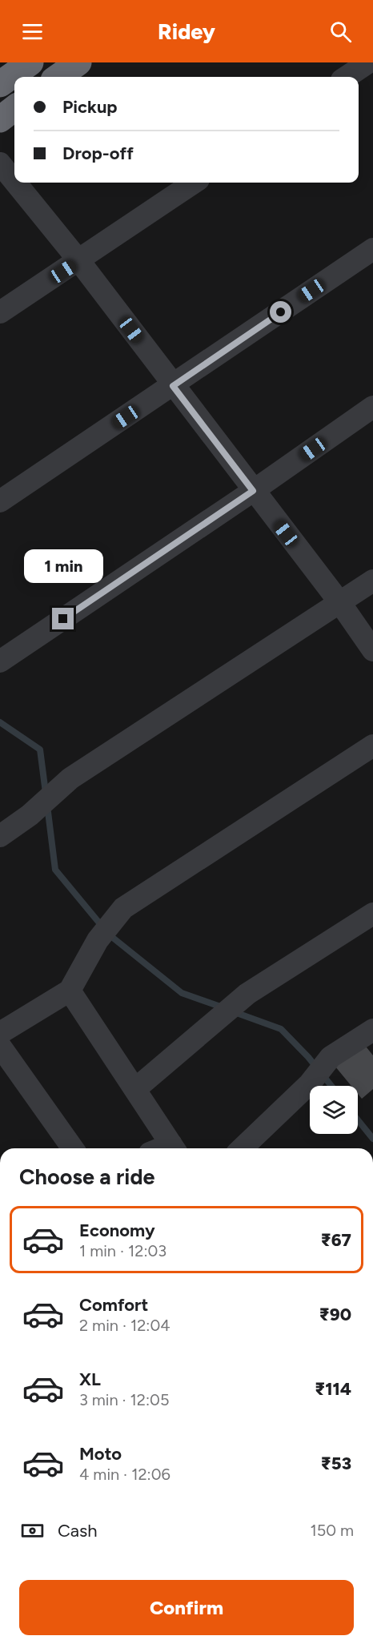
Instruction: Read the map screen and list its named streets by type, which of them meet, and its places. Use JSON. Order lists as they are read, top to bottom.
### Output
{
  "page": {
    "header": "Ridey",
    "banner": ["Pickup", "Drop-off"],
    "bubble": "1 min",
    "heading": "Choose a ride",
    "list": [
      {
        "name": "Economy",
        "note": "1 min · 12:03",
        "value": "₹67"
      },
      {
        "name": "Comfort",
        "note": "2 min · 12:04",
        "value": "₹90"
      },
      {
        "name": "XL",
        "note": "3 min · 12:05",
        "value": "₹114"
      },
      {
        "name": "Moto",
        "note": "4 min · 12:06",
        "value": "₹53"
      }
    ],
    "pay": ["Cash", "150 m"],
    "buttons": "Confirm"
  }
}
